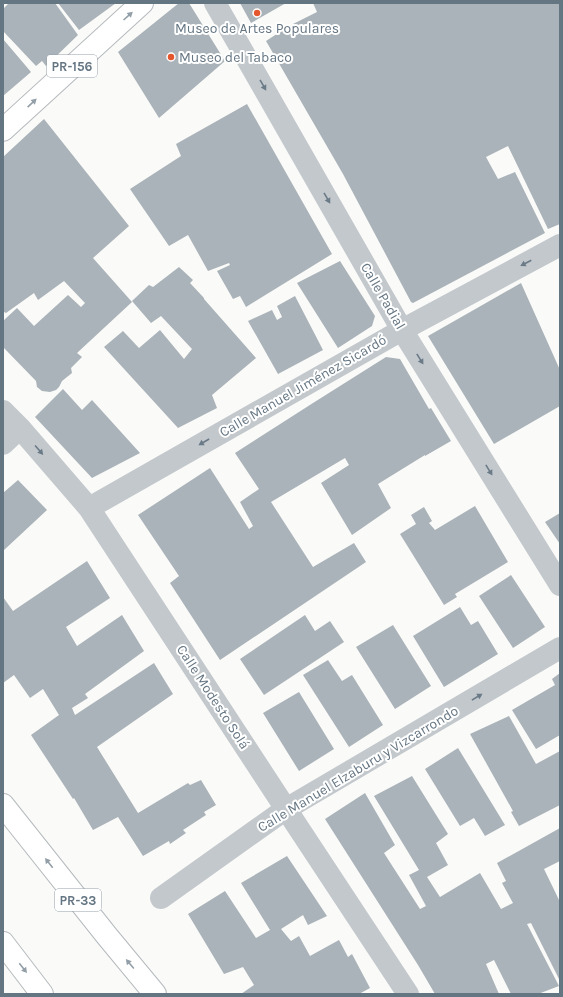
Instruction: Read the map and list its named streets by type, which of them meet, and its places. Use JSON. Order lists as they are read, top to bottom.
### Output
{
  "streets": {
    "main road": ["PR-156", "PR-33"],
    "street": [
      "Calle Padial",
      "Calle Manuel Jiménez Sicardó",
      "Calle Modesto Solá",
      "Calle Manuel Elzaburu y Vizcarrondo"
    ]
  },
  "crossings": [
    ["Calle Padial", "Calle Manuel Jiménez Sicardó"],
    ["Calle Manuel Jiménez Sicardó", "Calle Modesto Solá"],
    ["Calle Modesto Solá", "Calle Manuel Elzaburu y Vizcarrondo"]
  ],
  "one_way": ["Calle Padial", "Calle Manuel Jiménez Sicardó", "Calle Manuel Elzaburu y Vizcarrondo"],
  "places": ["Museo de Artes Populares", "Museo del Tabaco"]
}
